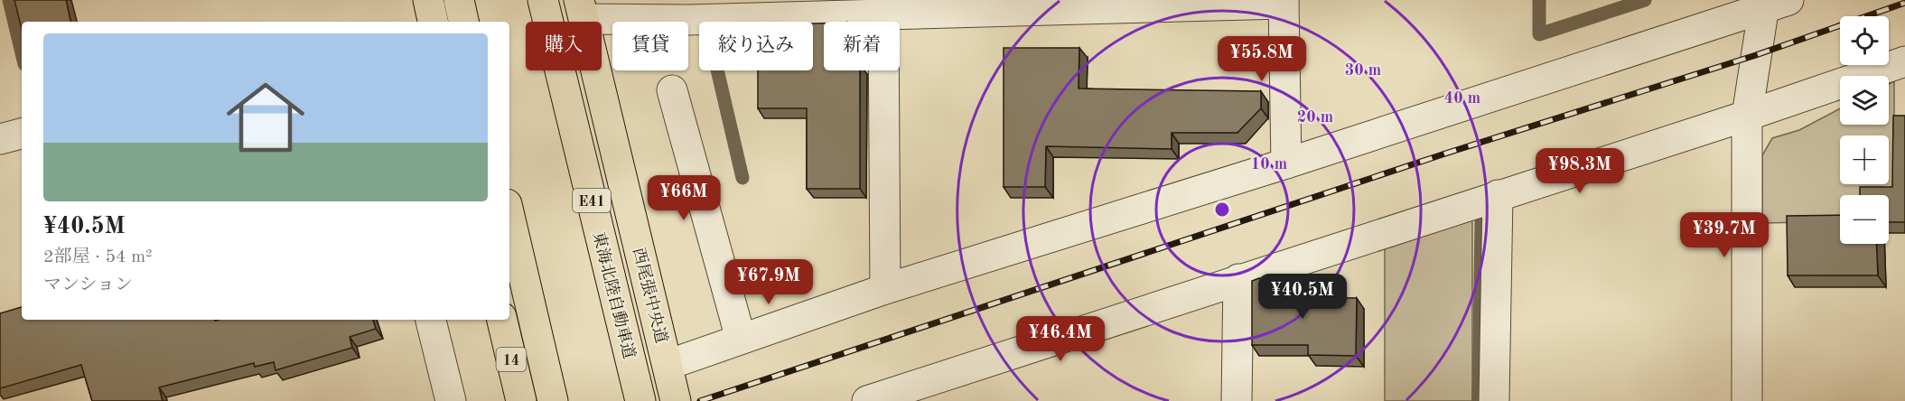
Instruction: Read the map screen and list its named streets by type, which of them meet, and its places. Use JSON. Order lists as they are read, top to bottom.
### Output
{
  "streets": {
    "main road": [
      "E41",
      "東海北陸自動車道",
      "西尾張中央道",
      "14"
    ]
  },
  "page": {
    "map_buttons": ["+", "−"],
    "chip": [
      "購入",
      "賃貸",
      "絞り込み",
      "新着"
    ],
    "list": [
      {
        "name": "¥40.5M",
        "note": "2部屋 · 54 m² · マンション"
      }
    ],
    "price": [
      "¥55.8M",
      "¥98.3M",
      "¥66M",
      "¥39.7M",
      "¥67.9M",
      "¥40.5M",
      "¥46.4M"
    ]
  },
  "rings": [
    "30 m",
    "40 m",
    "20 m",
    "10 m"
  ]
}
